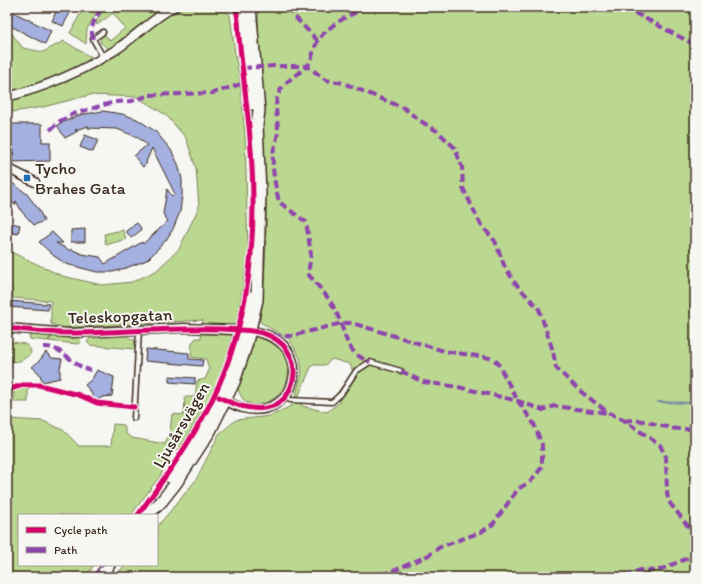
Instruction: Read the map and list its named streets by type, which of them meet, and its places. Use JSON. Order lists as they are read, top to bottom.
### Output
{
  "streets": {
    "main road": ["Ljusårsvägen"],
    "street": ["Teleskopgatan"]
  },
  "places": {
    "transit": ["Tycho Brahes Gata"]
  },
  "legend": ["Cycle path", "Path"]
}
